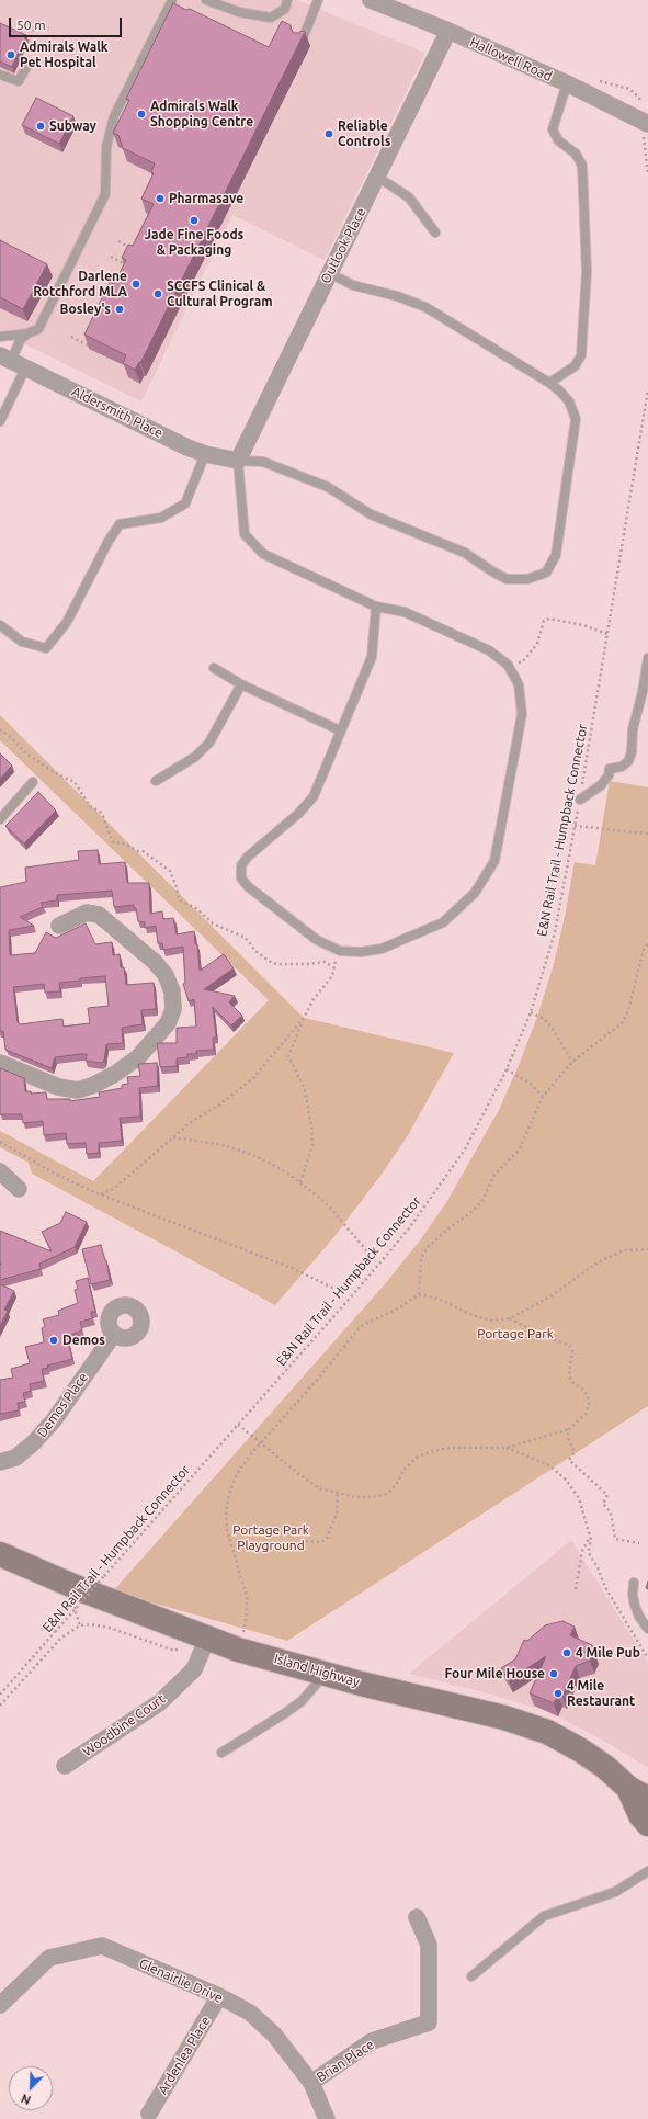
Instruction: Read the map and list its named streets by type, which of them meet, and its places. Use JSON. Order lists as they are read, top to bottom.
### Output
{
  "streets": {
    "main road": ["Island Highway"],
    "street": [
      "Hallowell Road",
      "Outlook Place",
      "Aldersmith Place",
      "Demos Place",
      "Woodbine Court",
      "Glenairlie Drive",
      "Ardenlea Place",
      "Brian Place"
    ],
    "path": ["E&N Rail Trail - Humpback Connector"]
  },
  "crossings": [
    ["Hallowell Road", "Outlook Place"],
    ["Outlook Place", "Aldersmith Place"],
    ["Island Highway", "Woodbine Court"],
    ["Glenairlie Drive", "Ardenlea Place"],
    ["Glenairlie Drive", "Brian Place"]
  ],
  "parks": ["Portage Park", "Portage Park Playground"],
  "places": [
    "Admirals Walk Pet Hospital",
    "Admirals Walk Shopping Centre",
    "Subway",
    "Reliable Controls",
    "Pharmasave",
    "Jade Fine Foods & Packaging",
    "Darlene Rotchford MLA",
    "SCCFS Clinical & Cultural Program",
    "Bosley's",
    "Demos",
    "4 Mile Pub",
    "Four Mile House",
    "4 Mile Restaurant"
  ],
  "scale_bar": "50 m",
  "north": "bottom left"
}
